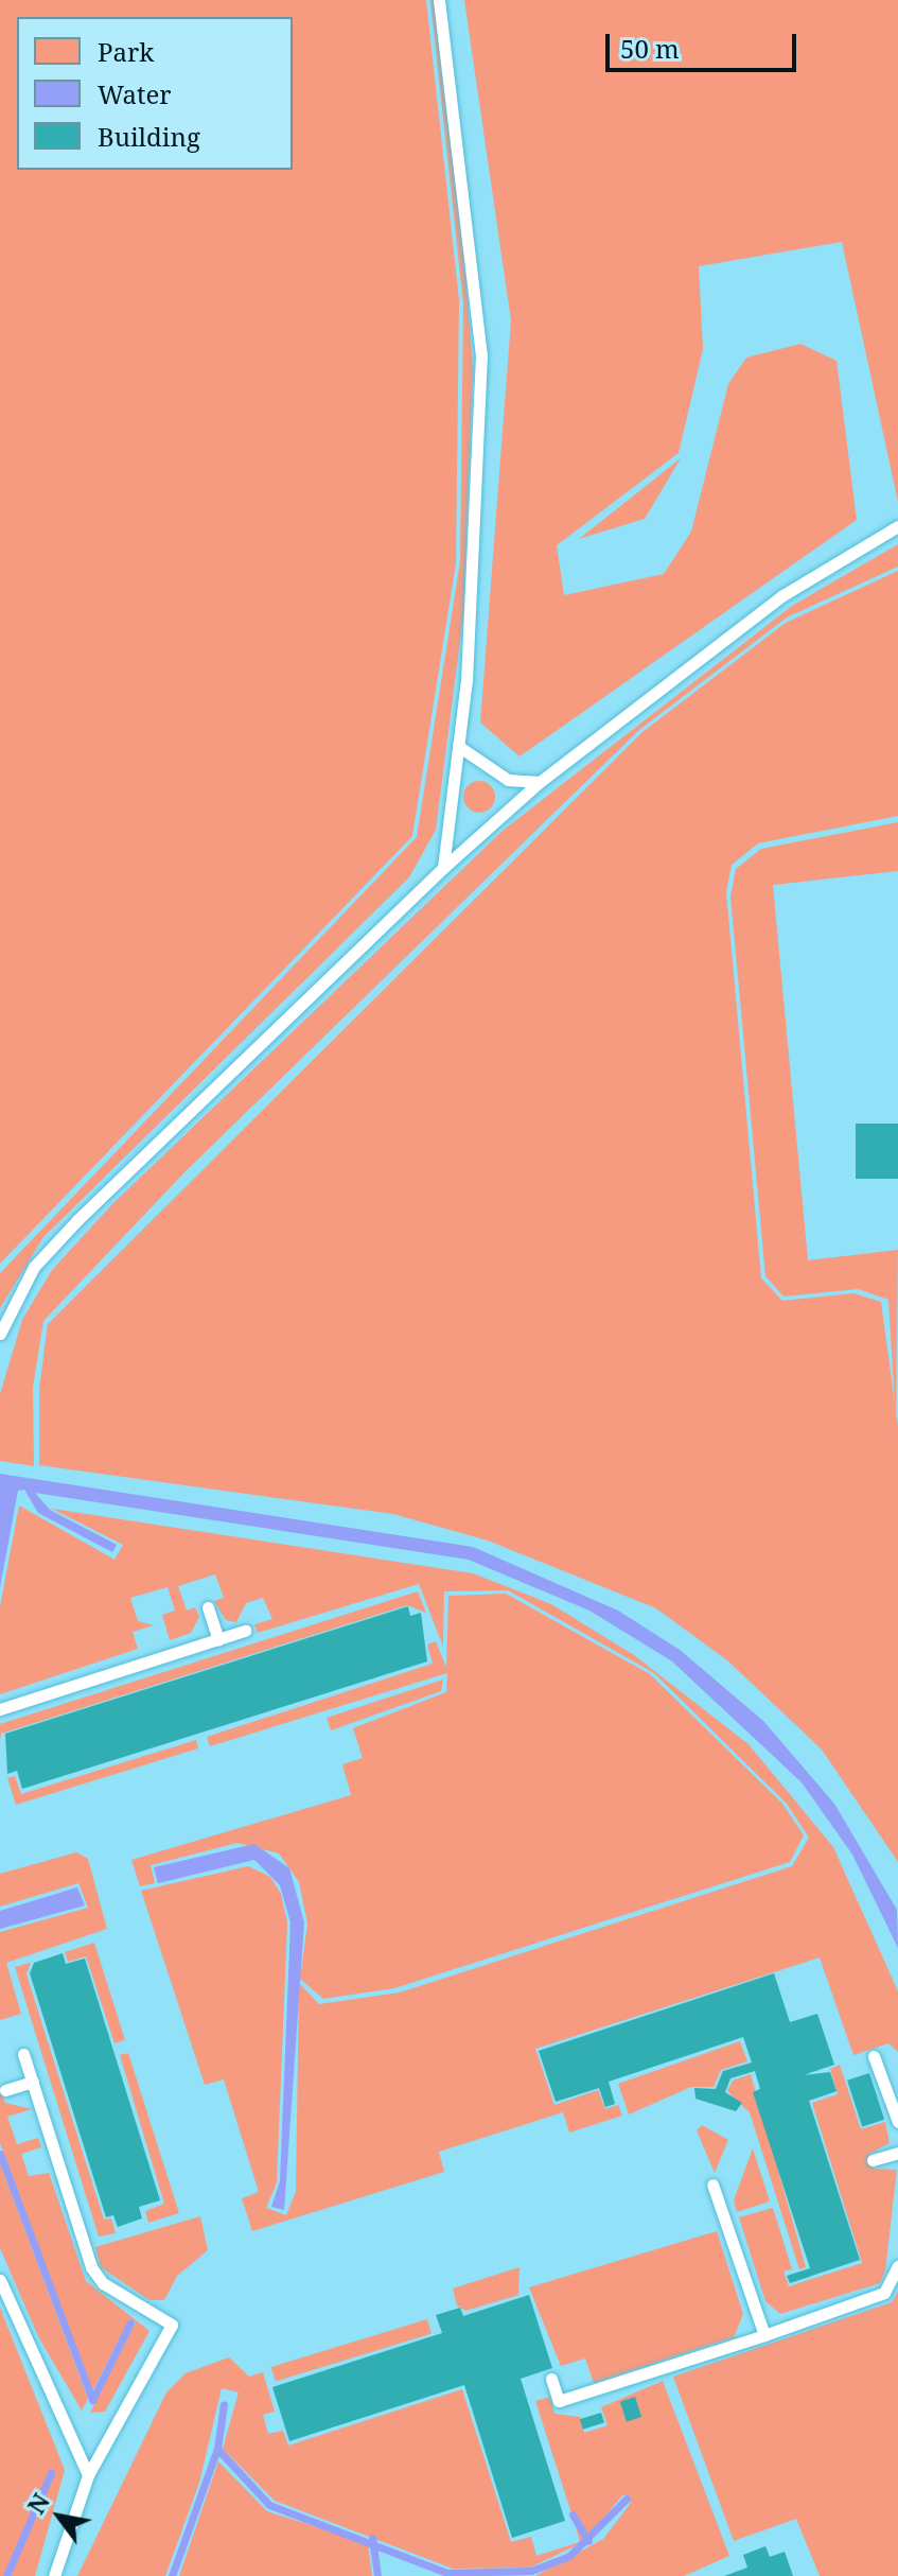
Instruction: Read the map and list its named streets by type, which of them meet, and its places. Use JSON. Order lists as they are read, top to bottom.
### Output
{
  "legend": ["Park", "Water", "Building"],
  "scale_bar": "50 m",
  "north": "top left"
}
